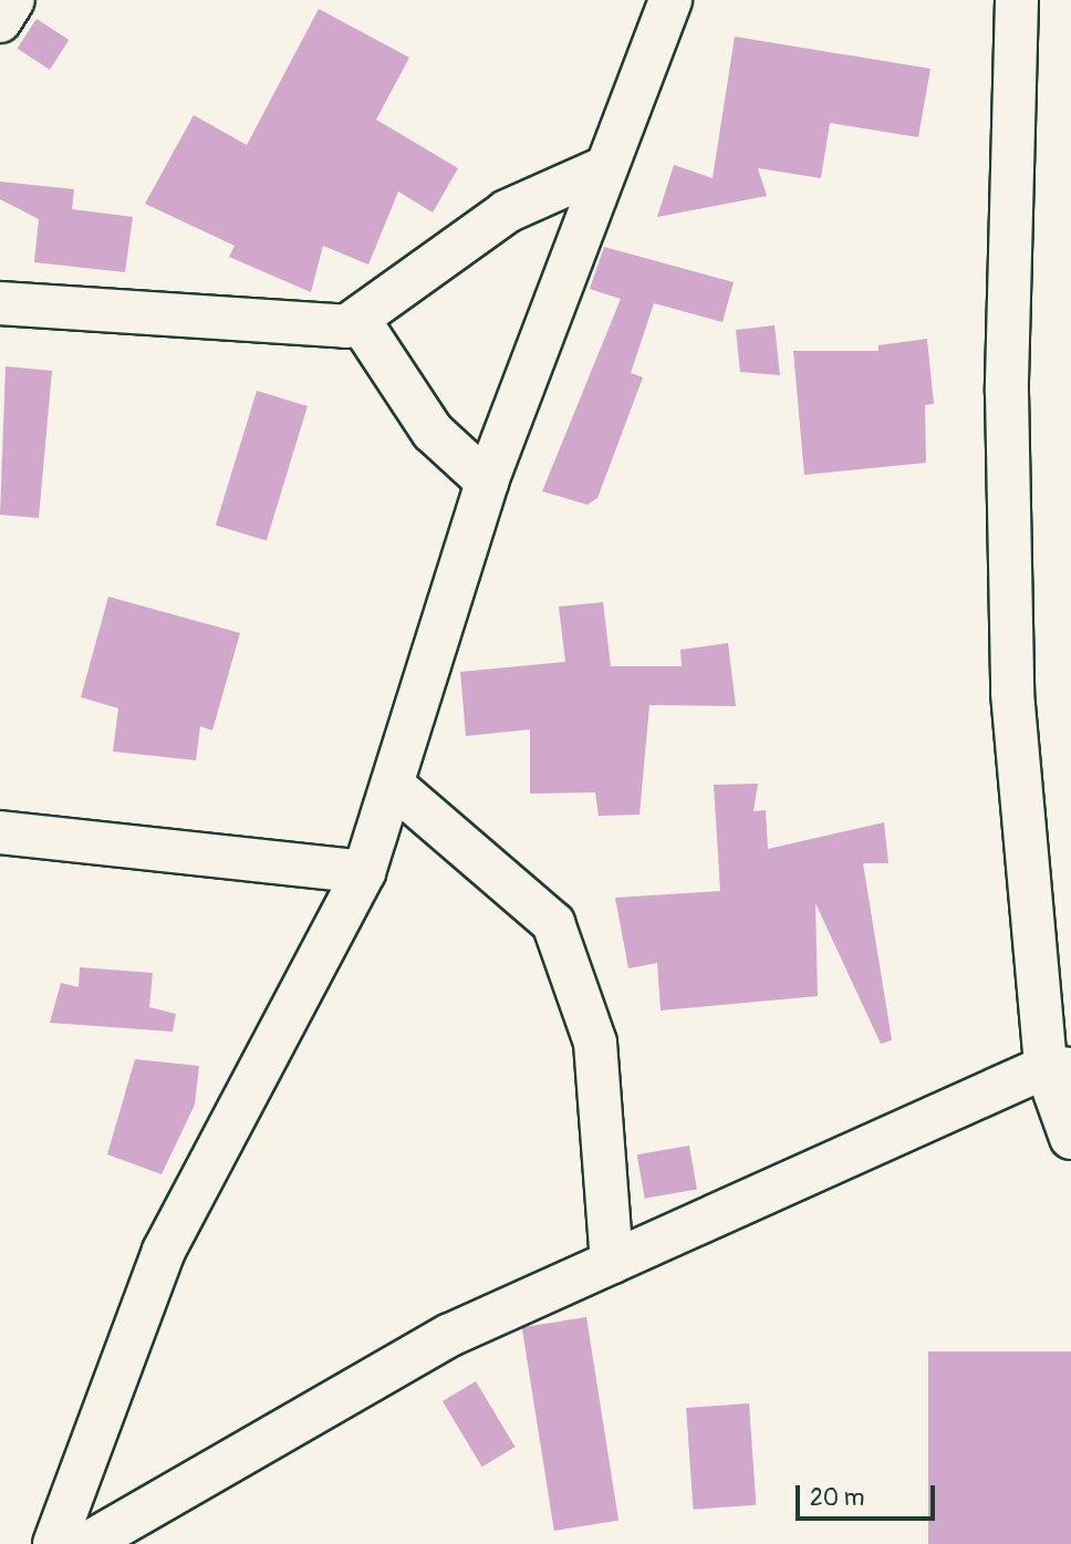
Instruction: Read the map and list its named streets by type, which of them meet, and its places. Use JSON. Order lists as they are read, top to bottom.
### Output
{
  "scale_bar": "20 m"
}
